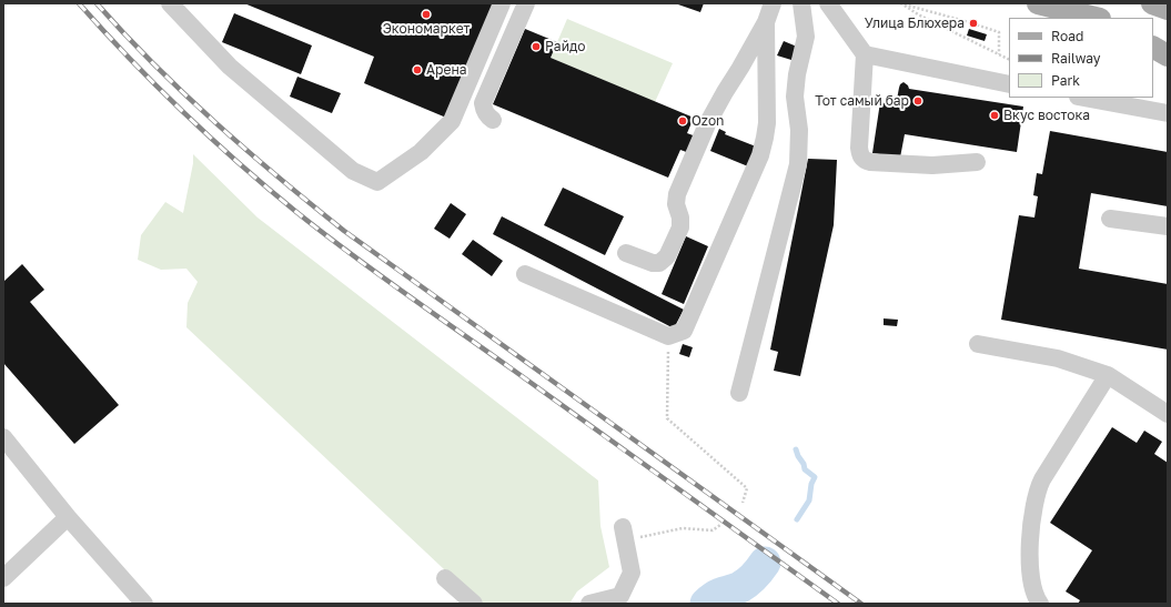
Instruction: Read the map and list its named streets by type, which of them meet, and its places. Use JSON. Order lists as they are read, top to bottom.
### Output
{
  "places": [
    "Экономаркет",
    "Улица Блюхера",
    "Райдо",
    "Арена",
    "Тот самый бар",
    "Вкус востока",
    "Ozon"
  ],
  "legend": ["Road", "Railway", "Park"]
}
